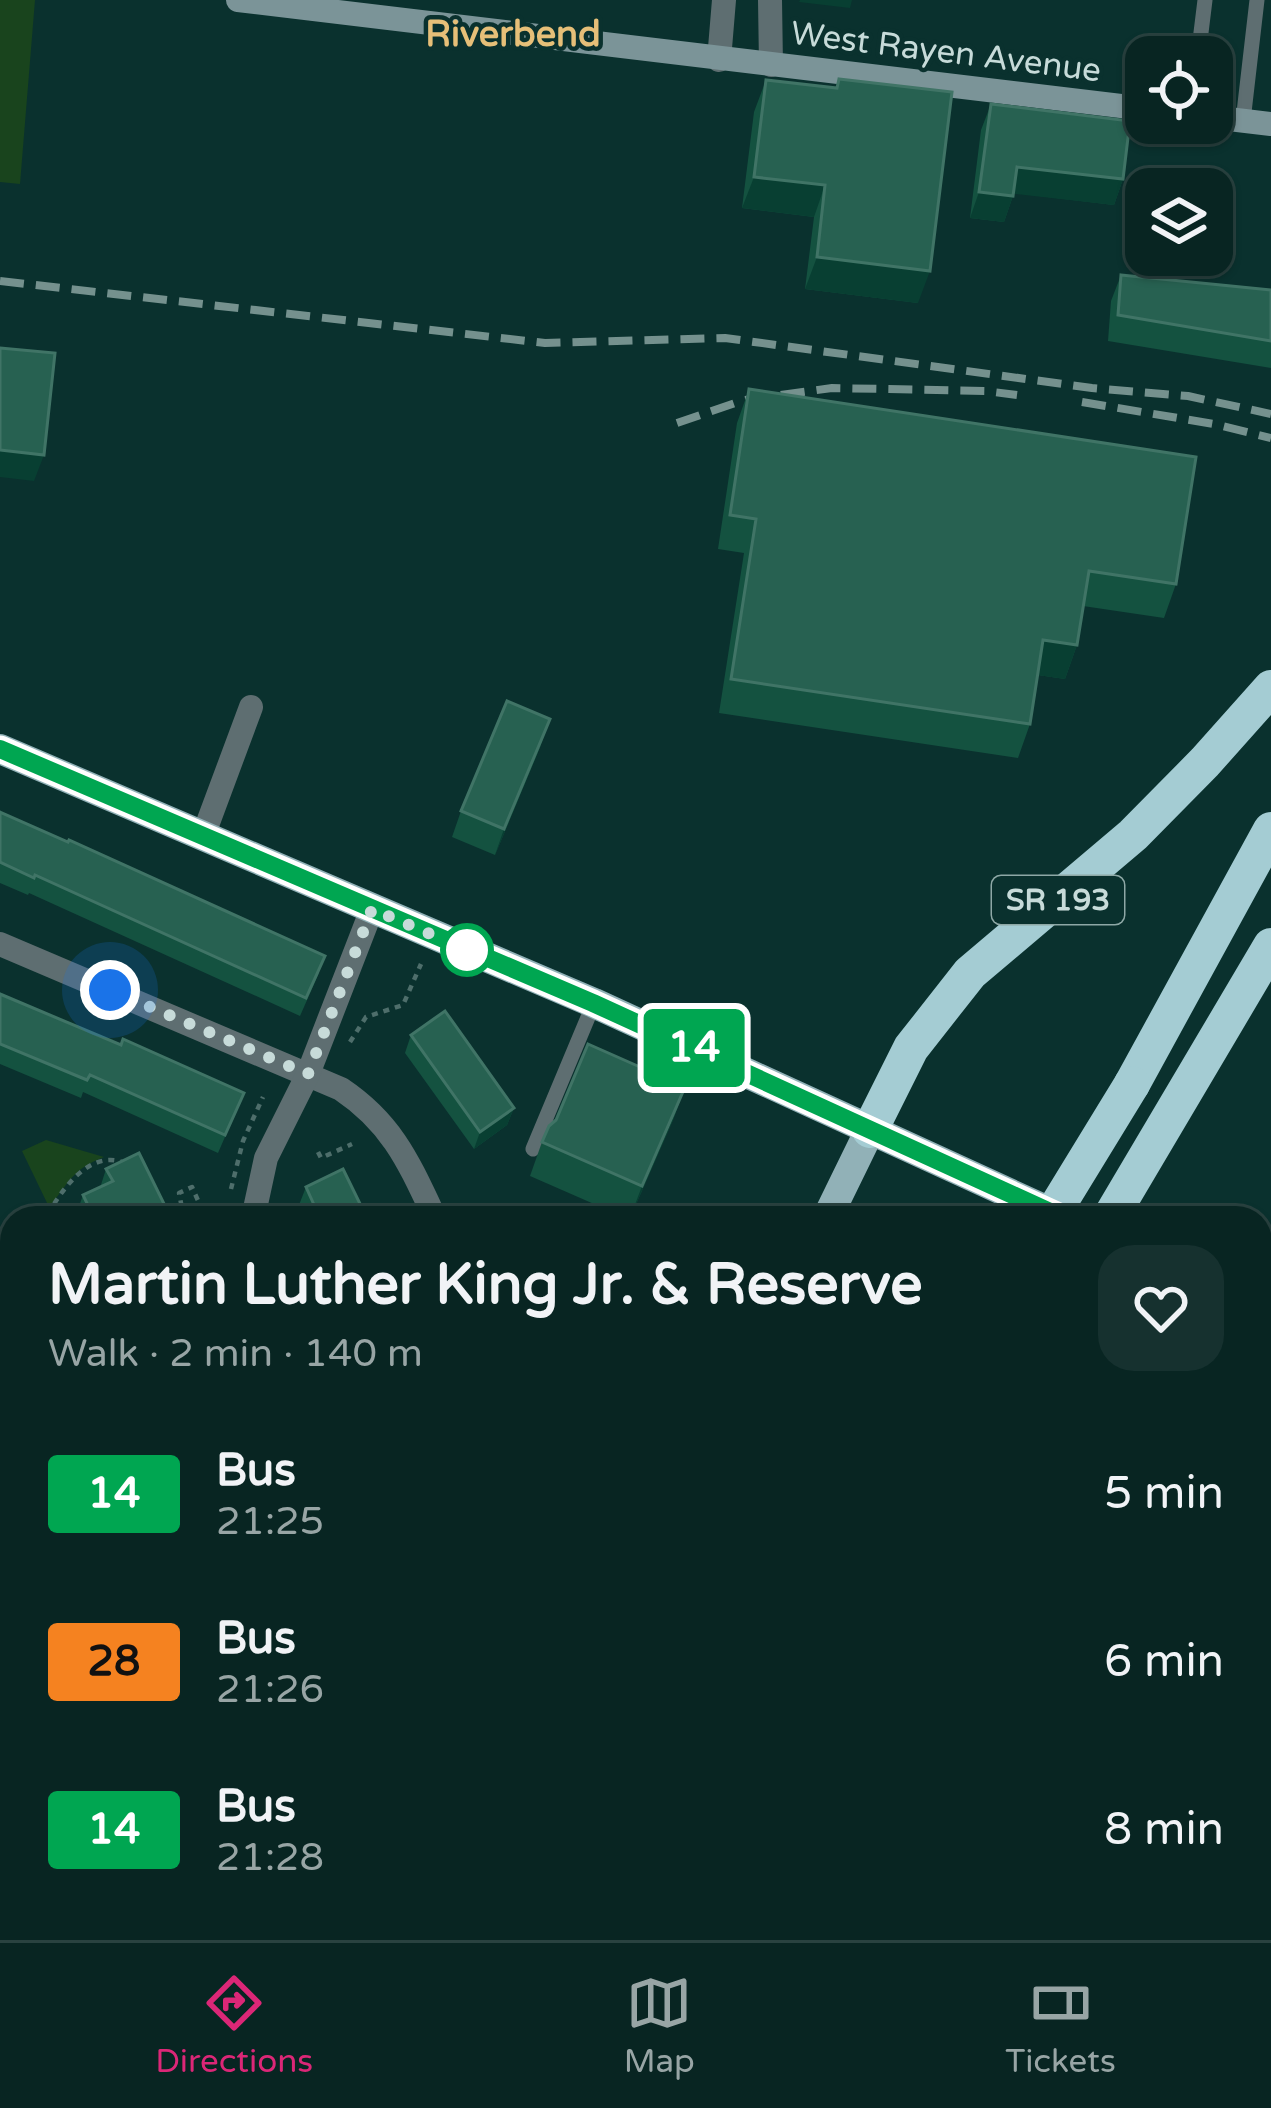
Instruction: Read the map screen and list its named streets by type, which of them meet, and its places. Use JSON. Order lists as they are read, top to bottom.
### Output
{
  "streets": {
    "highway": ["SR 193"],
    "street": ["West Rayen Avenue"]
  },
  "districts": ["Riverbend"],
  "lines": ["bus line 14"],
  "page": {
    "on_map": "14",
    "heading": ["Martin Luther King Jr. & Reserve", "Walk · 2 min · 140 m"],
    "list": [
      {
        "mark": "14",
        "name": "Bus",
        "note": "21:25",
        "value": "5 min"
      },
      {
        "mark": "28",
        "name": "Bus",
        "note": "21:26",
        "value": "6 min"
      },
      {
        "mark": "14",
        "name": "Bus",
        "note": "21:28",
        "value": "8 min"
      }
    ],
    "tabs": ["Directions", "Map", "Tickets"]
  }
}
